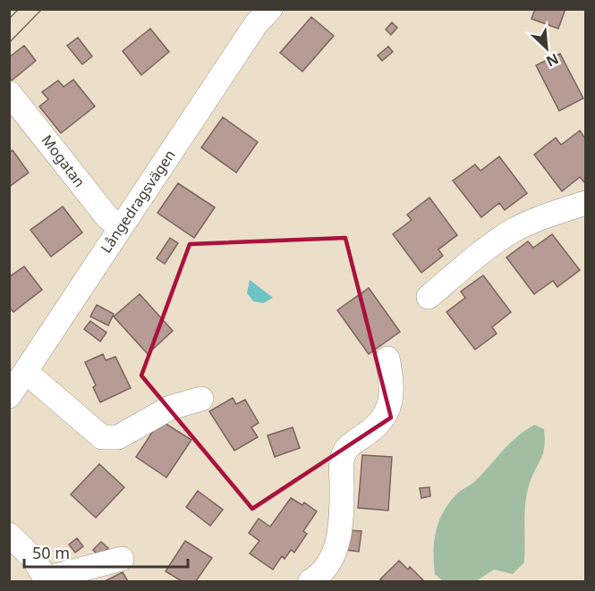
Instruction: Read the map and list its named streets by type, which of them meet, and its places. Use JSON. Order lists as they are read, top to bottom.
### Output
{
  "streets": {
    "street": ["Mogatan", "Långedragsvägen"]
  },
  "crossings": [
    ["Mogatan", "Långedragsvägen"]
  ],
  "scale_bar": "50 m",
  "north": "bottom right"
}
